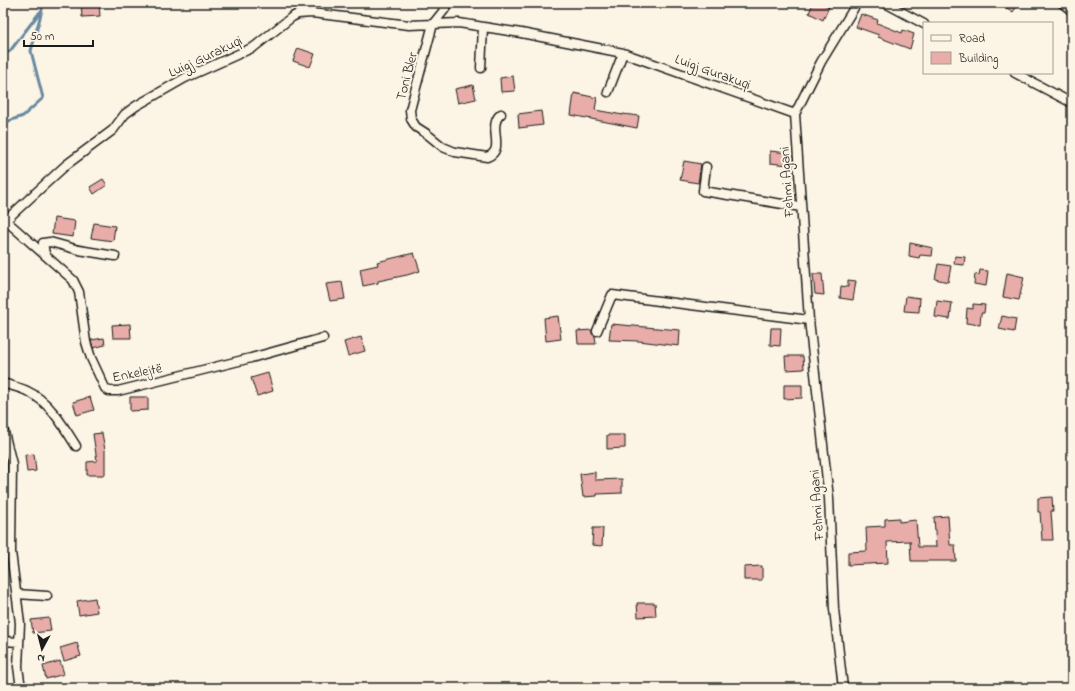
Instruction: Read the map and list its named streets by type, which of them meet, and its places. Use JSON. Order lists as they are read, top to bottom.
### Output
{
  "streets": {
    "street": [
      "Luigj Gurakuqi",
      "Toni Bler",
      "Fehmi Agani",
      "Enkelejtë"
    ]
  },
  "crossings": [
    ["Luigj Gurakuqi", "Toni Bler"],
    ["Luigj Gurakuqi", "Fehmi Agani"],
    ["Luigj Gurakuqi", "Enkelejtë"]
  ],
  "legend": ["Road", "Building"],
  "scale_bar": "50 m",
  "north": "bottom"
}
